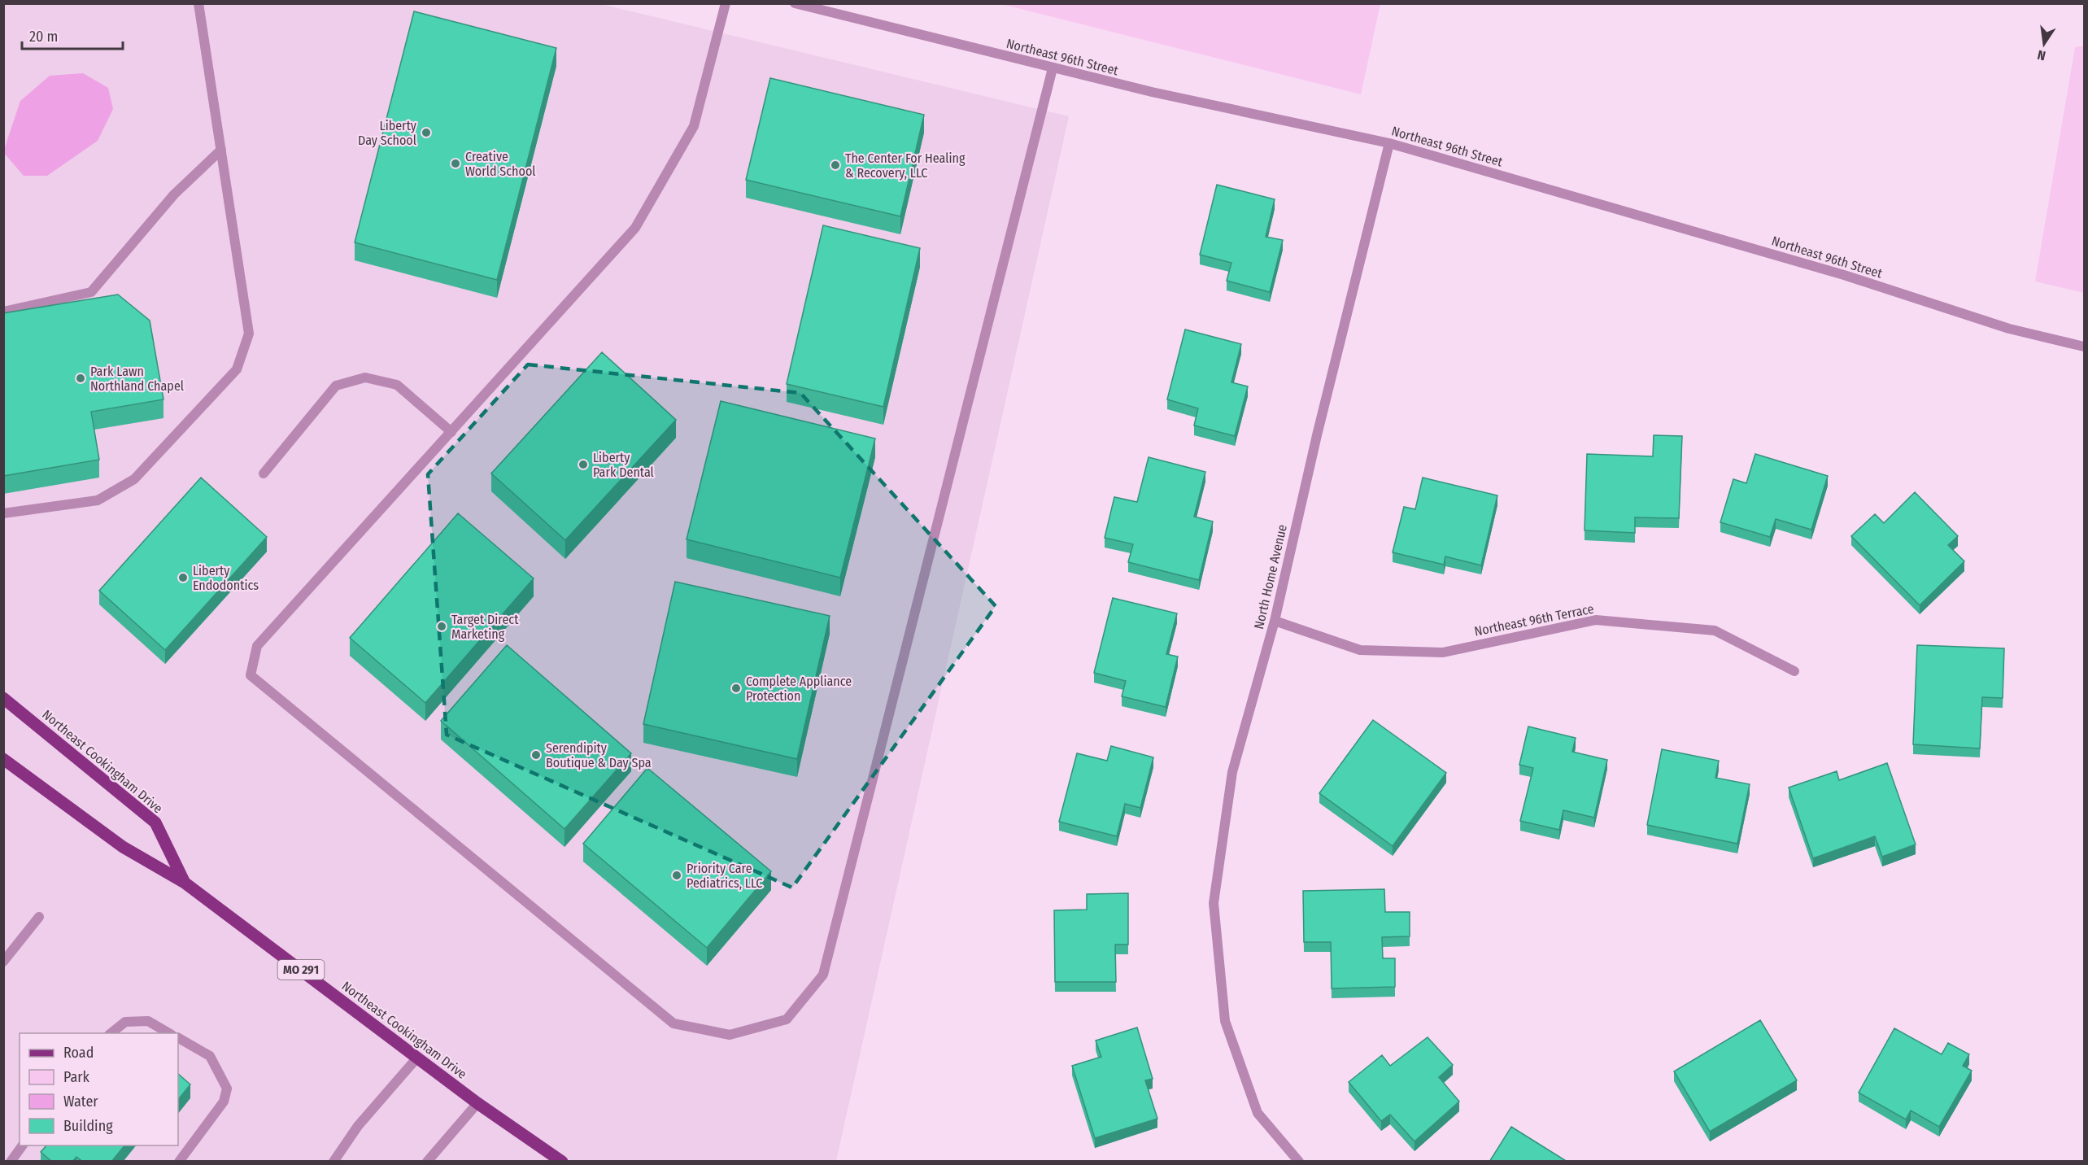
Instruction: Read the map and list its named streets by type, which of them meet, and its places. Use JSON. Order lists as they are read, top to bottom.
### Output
{
  "streets": {
    "main road": ["Northeast Cookingham Drive", "MO 291"],
    "street": ["Northeast 96th Street", "North Home Avenue", "Northeast 96th Terrace"]
  },
  "crossings": [
    ["Northeast 96th Street", "North Home Avenue"],
    ["North Home Avenue", "Northeast 96th Terrace"]
  ],
  "places": [
    "Liberty Day School",
    "Creative World School",
    "The Center For Healing & Recovery, LLC",
    "Park Lawn Northland Chapel",
    "Liberty Park Dental",
    "Liberty Endodontics",
    "Target Direct Marketing",
    "Complete Appliance Protection",
    "Serendipity Boutique & Day Spa",
    "Priority Care Pediatrics, LLC"
  ],
  "legend": [
    "Road",
    "Park",
    "Water",
    "Building"
  ],
  "scale_bar": "20 m",
  "north": "bottom"
}
